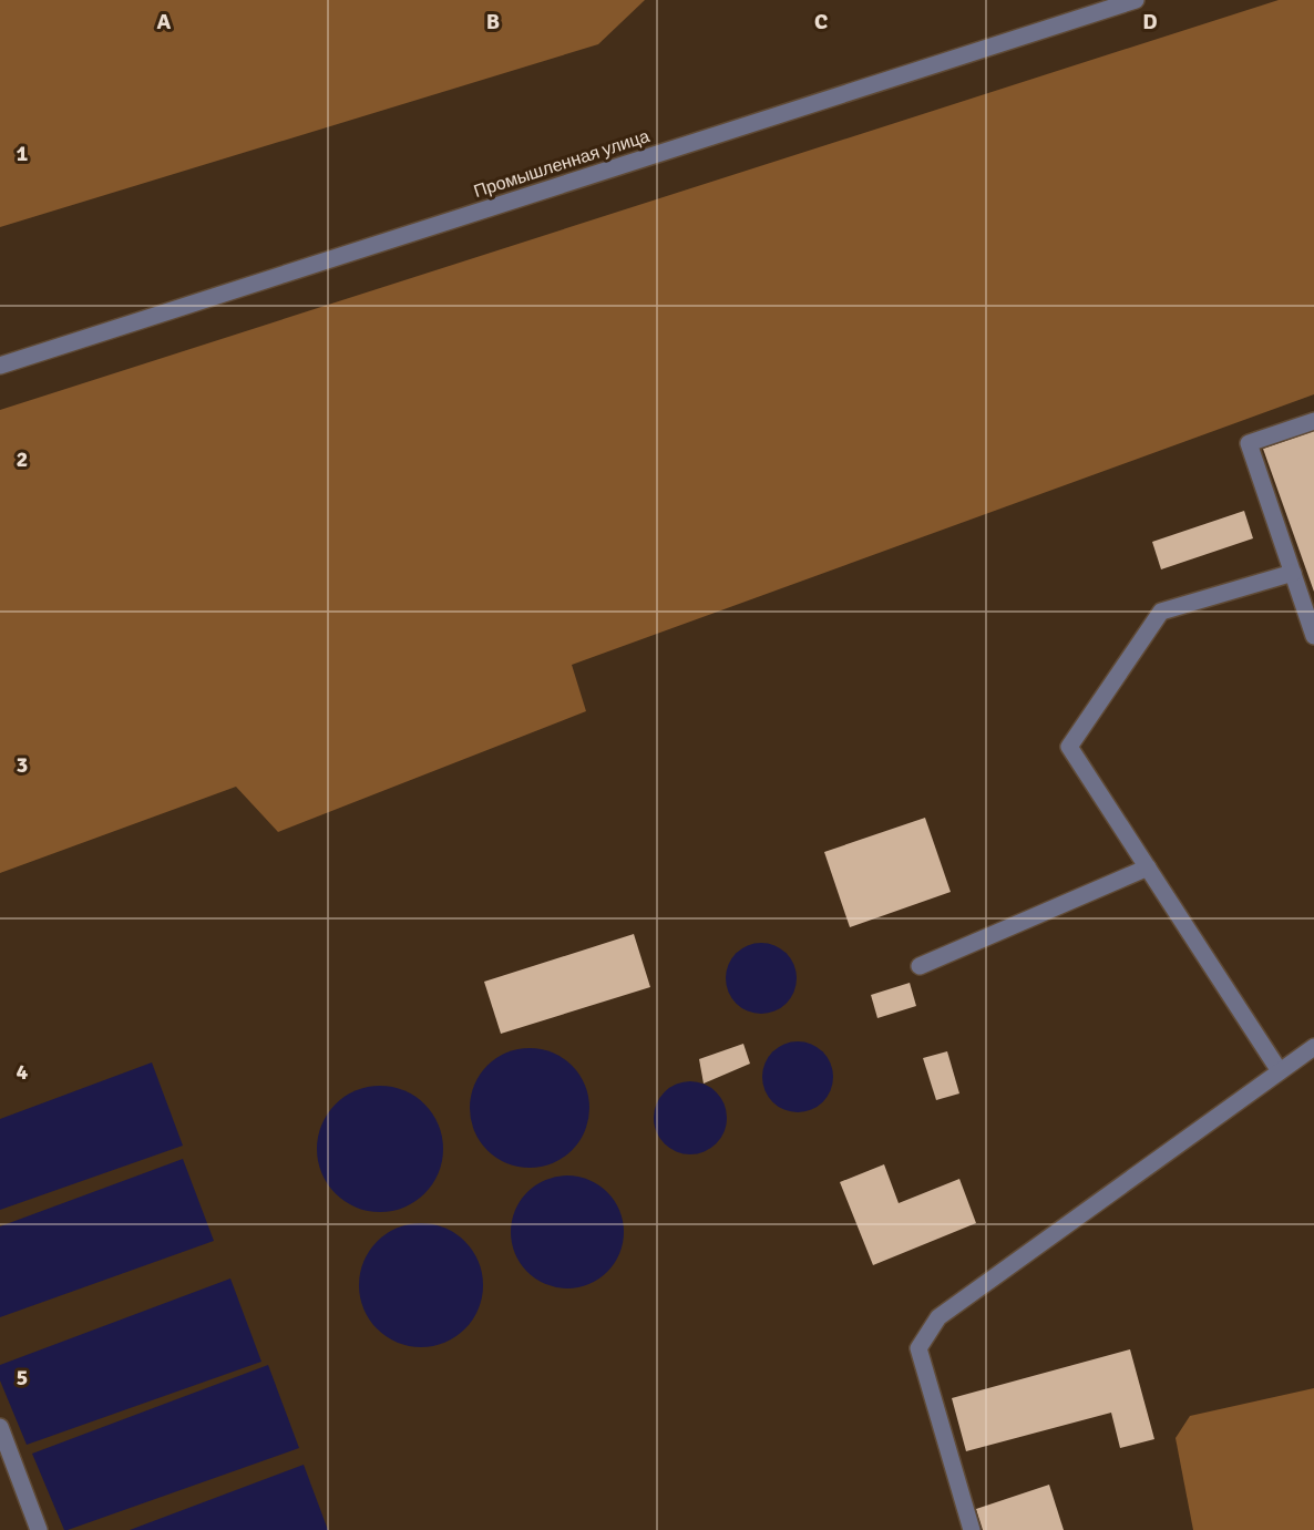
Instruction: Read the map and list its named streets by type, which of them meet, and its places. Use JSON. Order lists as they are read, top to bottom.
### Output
{
  "streets": {
    "street": ["Промышленная улица"]
  },
  "grid": {
    "columns": [
      "A",
      "B",
      "C",
      "D"
    ],
    "rows": [
      "1",
      "2",
      "3",
      "4",
      "5"
    ]
  }
}
